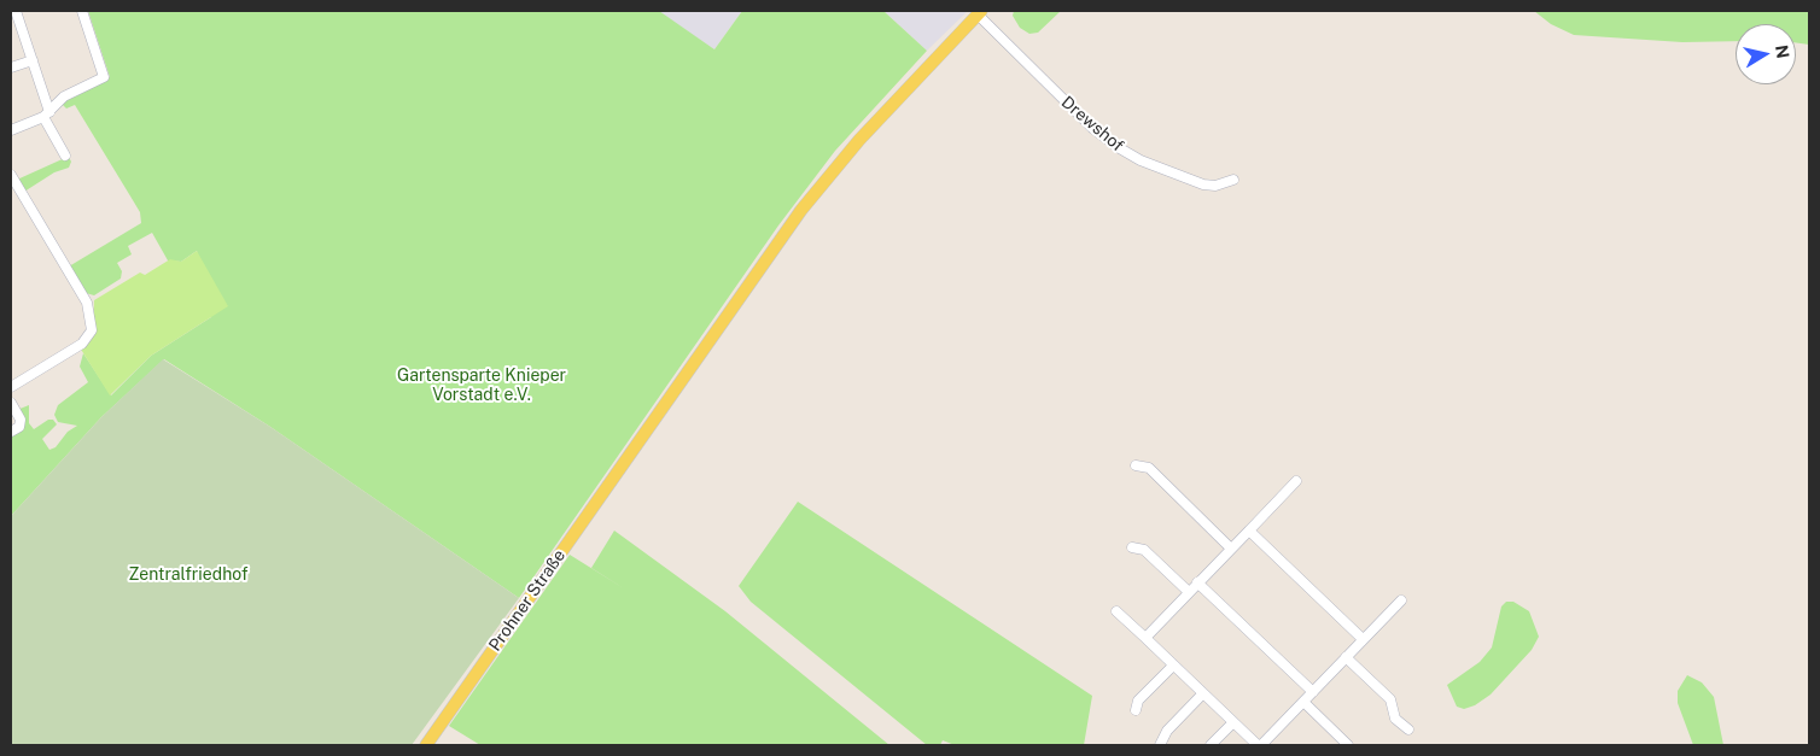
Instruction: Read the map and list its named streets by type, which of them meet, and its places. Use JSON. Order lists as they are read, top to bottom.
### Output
{
  "streets": {
    "main road": ["Prohner Straße"],
    "street": ["Drewshof"]
  },
  "crossings": [
    ["Drewshof", "Prohner Straße"]
  ],
  "parks": ["Gartensparte Knieper Vorstadt e.V.", "Zentralfriedhof"],
  "north": "right"
}
